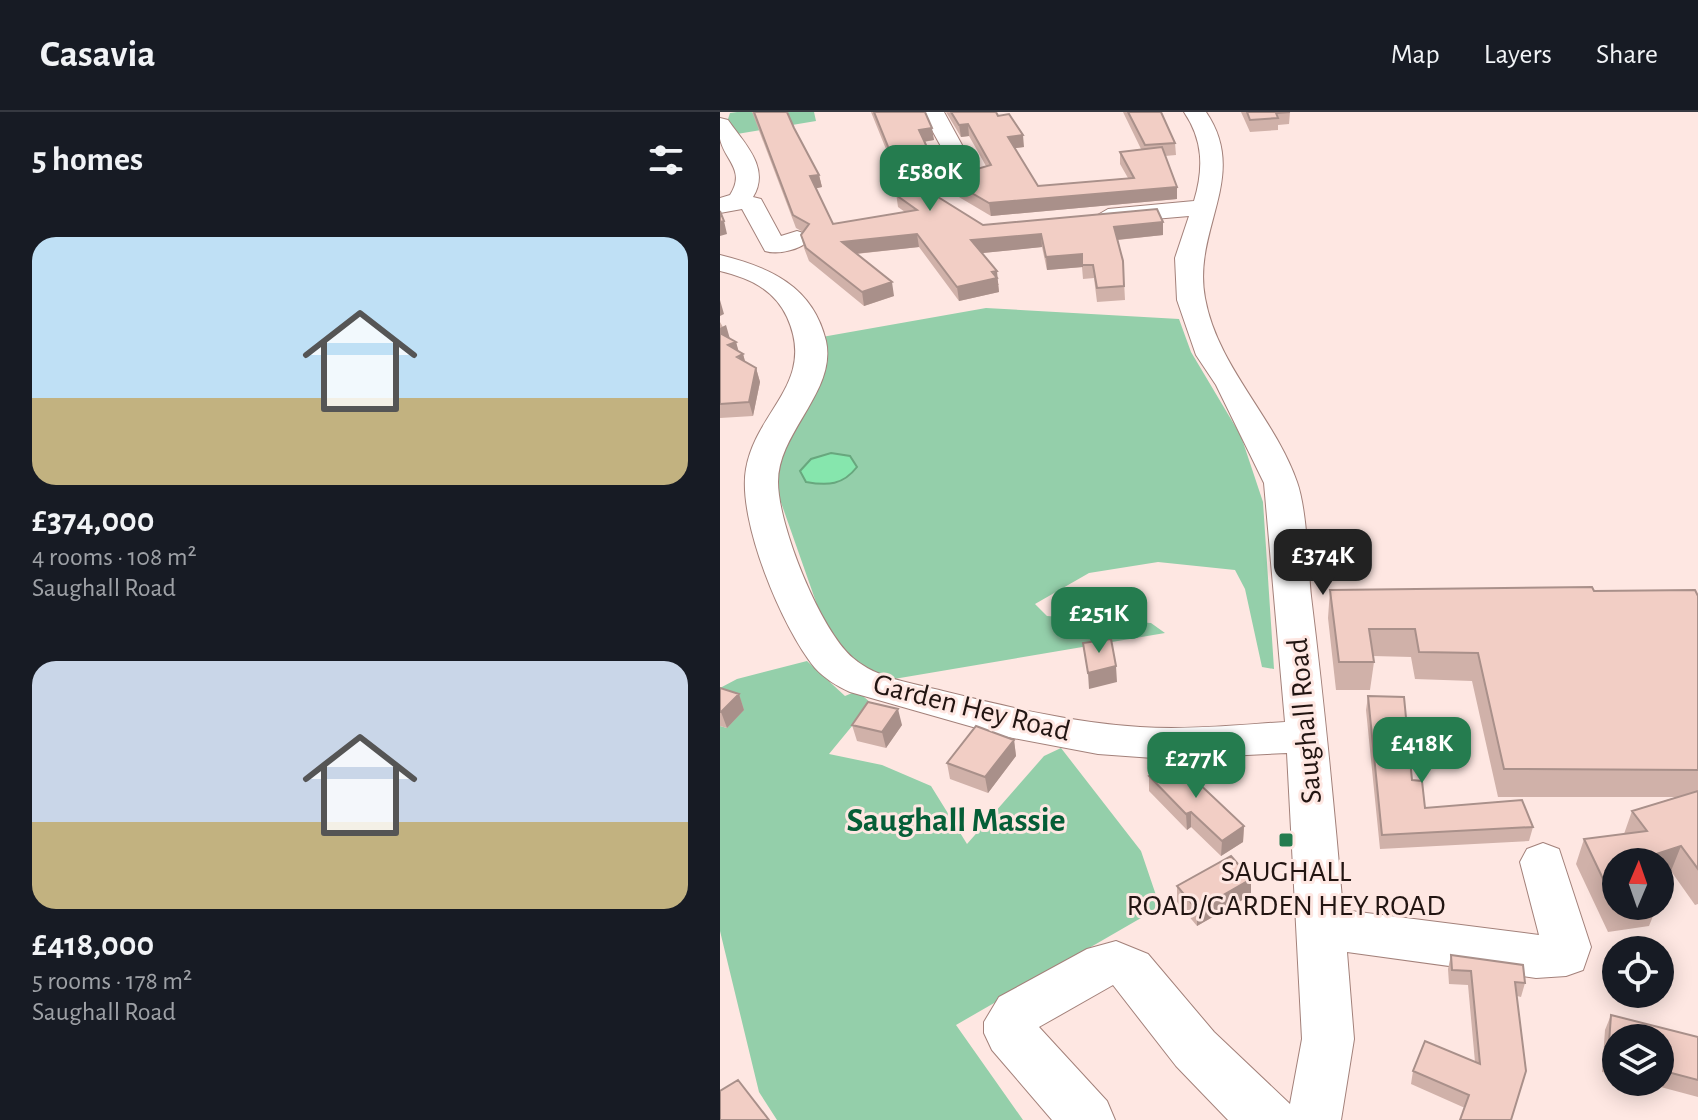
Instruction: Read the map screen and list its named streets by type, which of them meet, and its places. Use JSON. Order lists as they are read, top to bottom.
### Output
{
  "streets": {
    "street": ["Garden Hey Road", "Saughall Road"]
  },
  "crossings": [
    ["Garden Hey Road", "Saughall Road"]
  ],
  "districts": ["Saughall Massie"],
  "places": {
    "transit": ["SAUGHALL ROAD/GARDEN HEY ROAD"]
  },
  "north": "top",
  "page": {
    "header": "Casavia",
    "nav": ["Map", "Layers", "Share"],
    "heading": "5 homes",
    "price": [
      "£580K",
      "£374K",
      "£251K",
      "£418K",
      "£277K"
    ],
    "list": [
      {
        "name": "£374,000",
        "note": "4 rooms · 108 m² · Saughall Road"
      },
      {
        "name": "£418,000",
        "note": "5 rooms · 178 m² · Saughall Road"
      }
    ]
  }
}
